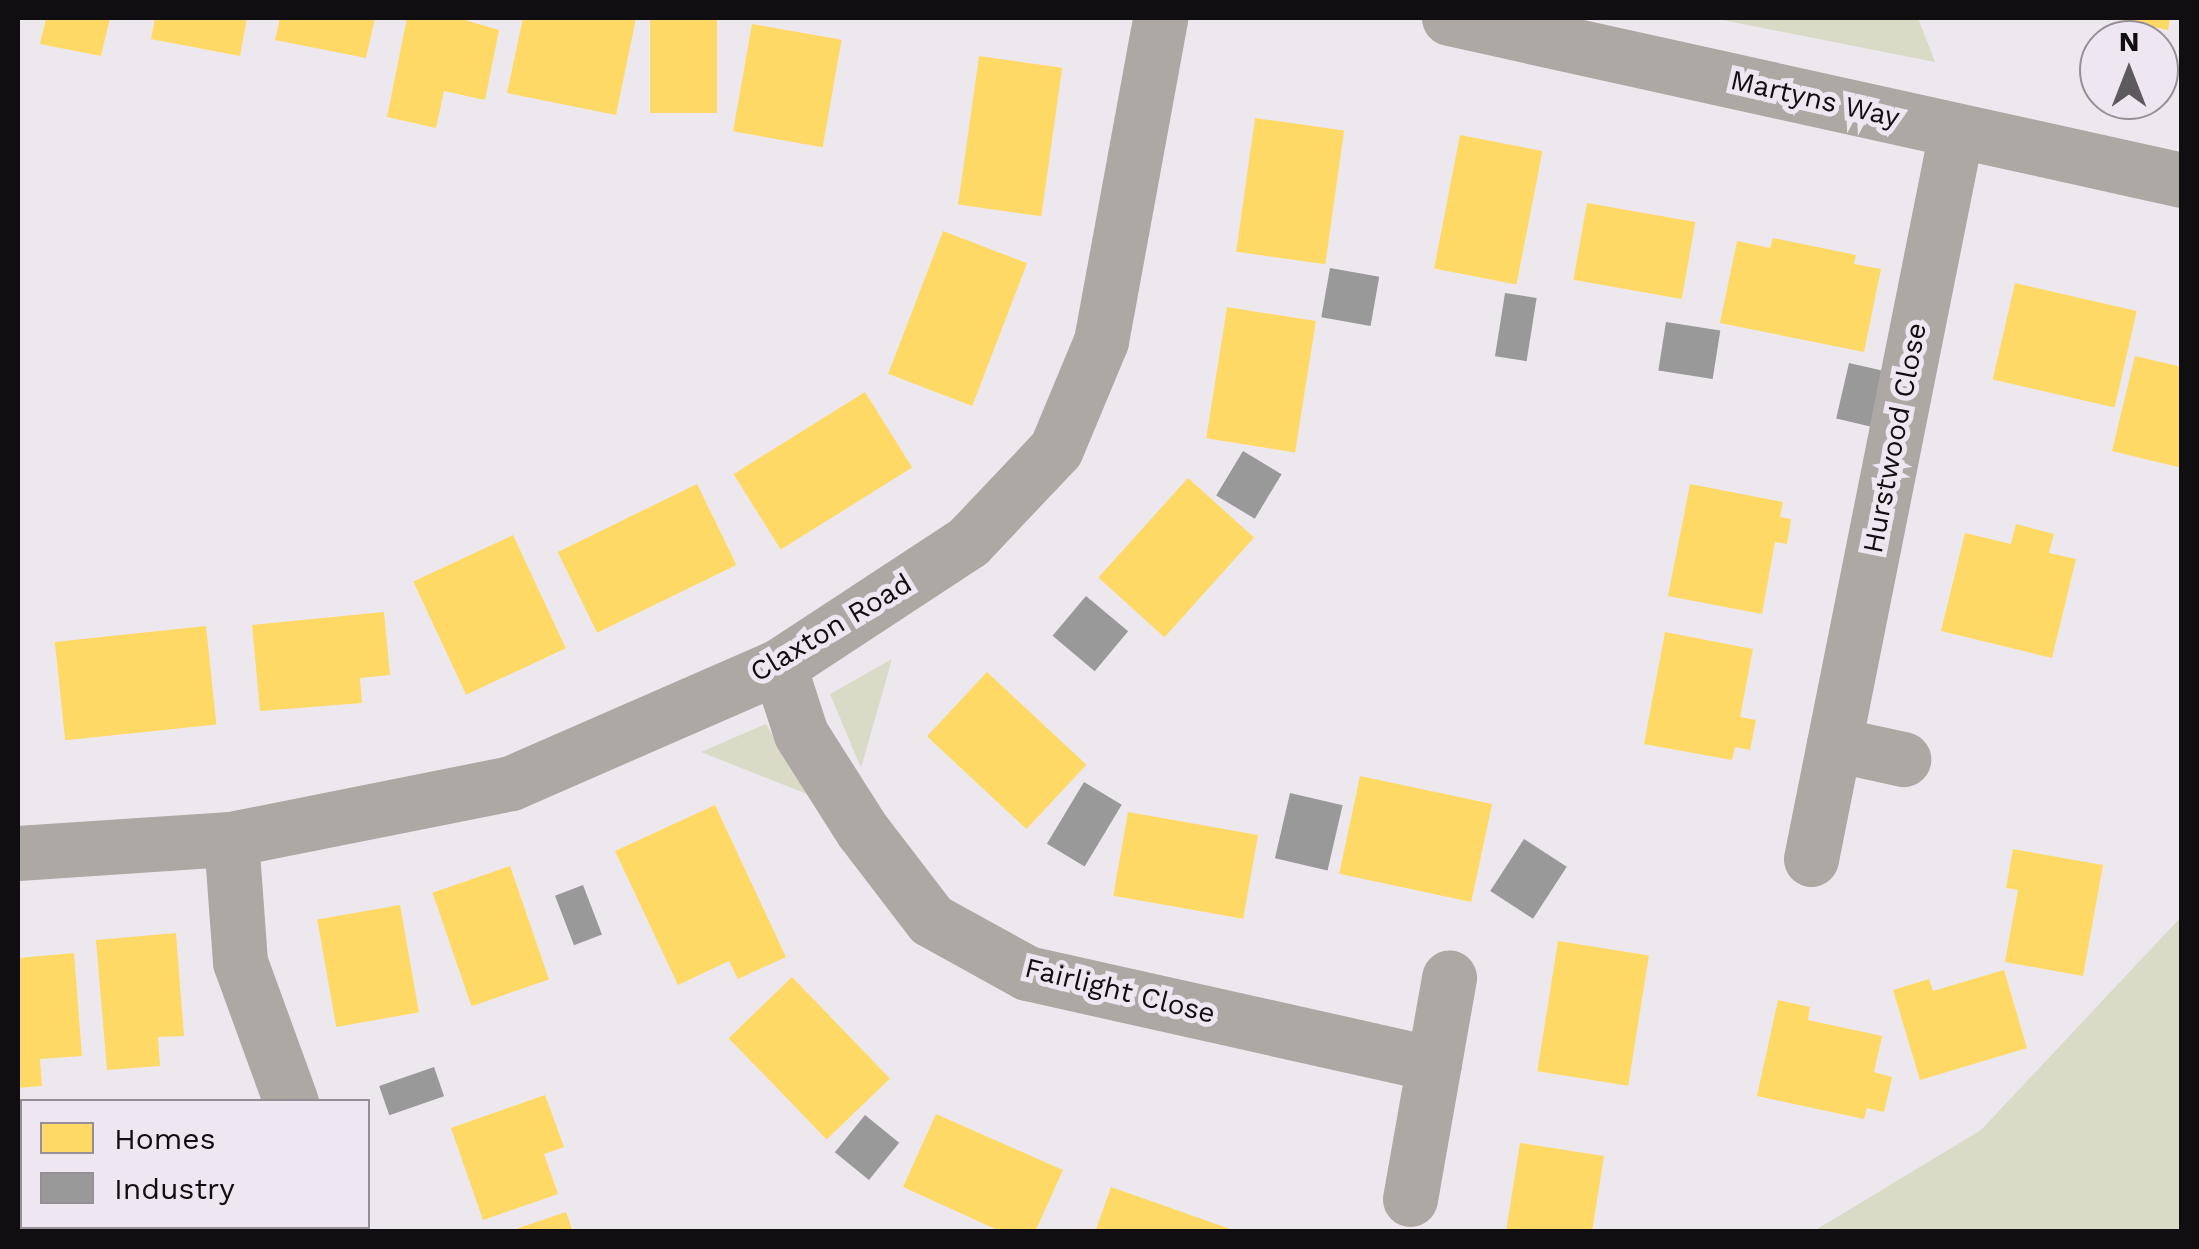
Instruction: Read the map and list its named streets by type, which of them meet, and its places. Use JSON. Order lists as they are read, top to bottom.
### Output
{
  "streets": {
    "street": [
      "Martyns Way",
      "Hurstwood Close",
      "Claxton Road",
      "Fairlight Close"
    ]
  },
  "crossings": [
    ["Martyns Way", "Hurstwood Close"],
    ["Claxton Road", "Fairlight Close"]
  ],
  "legend": ["Homes", "Industry"],
  "north": "top"
}
